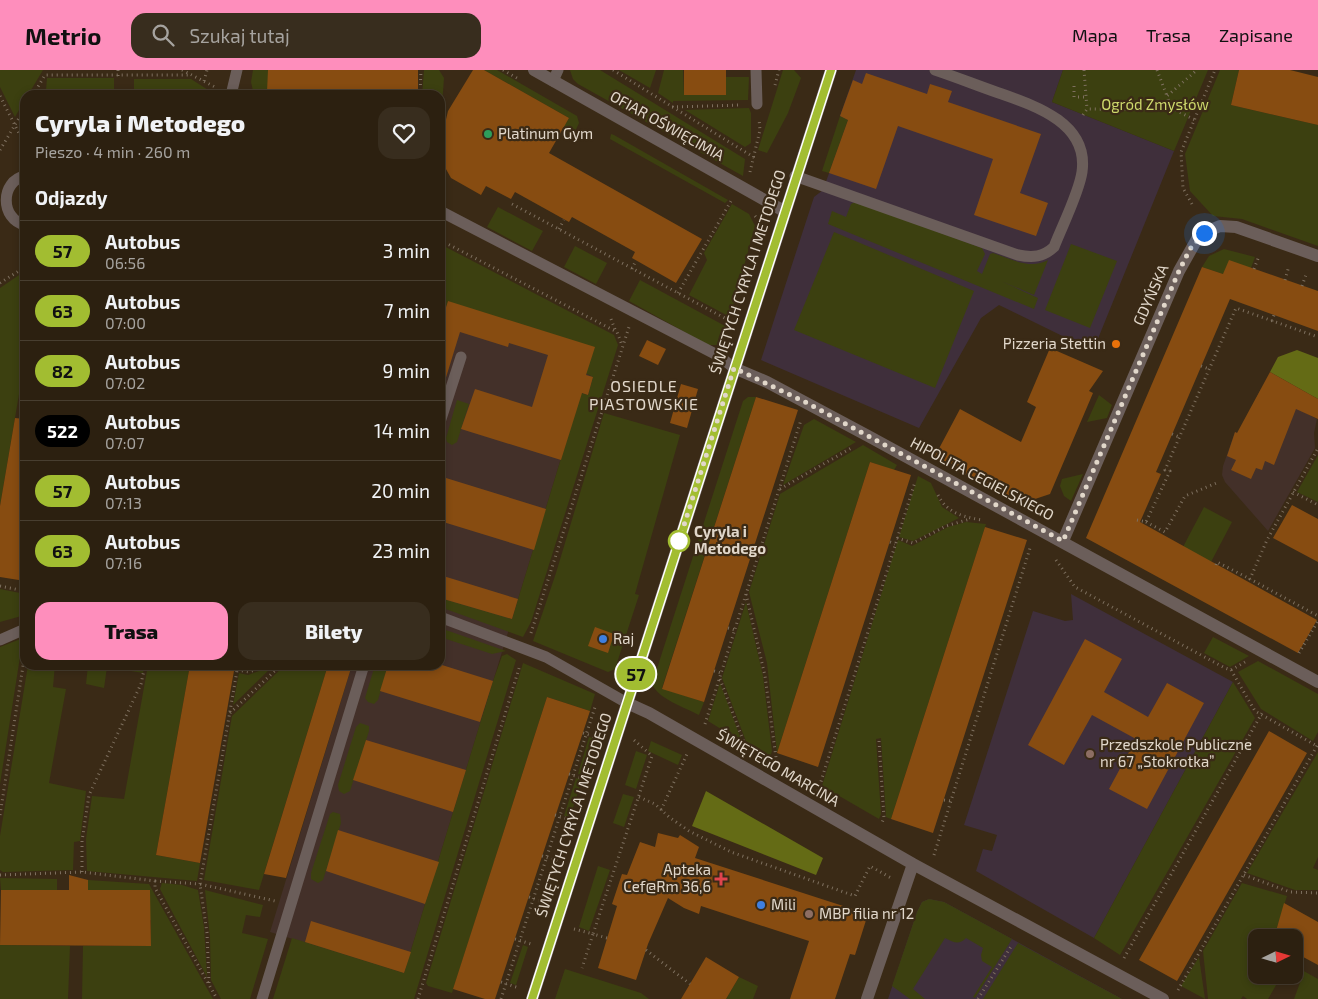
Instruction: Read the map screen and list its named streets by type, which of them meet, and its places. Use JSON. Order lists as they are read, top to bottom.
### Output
{
  "streets": {
    "street": [
      "OFIAR OŚWIĘCIMIA",
      "ŚWIĘTYCH CYRYLA I METODEGO",
      "GDYŃSKA",
      "HIPOLITA CEGIELSKIEGO",
      "ŚWIĘTEGO MARCINA"
    ]
  },
  "crossings": [
    ["OFIAR OŚWIĘCIMIA", "ŚWIĘTYCH CYRYLA I METODEGO"],
    ["ŚWIĘTYCH CYRYLA I METODEGO", "HIPOLITA CEGIELSKIEGO"],
    ["ŚWIĘTYCH CYRYLA I METODEGO", "ŚWIĘTEGO MARCINA"],
    ["GDYŃSKA", "HIPOLITA CEGIELSKIEGO"]
  ],
  "districts": ["OSIEDLE PIASTOWSKIE"],
  "parks": ["Ogród Zmysłów"],
  "places": {
    "other": [
      "Platinum Gym",
      "Pizzeria Stettin",
      "Cyryla i Metodego",
      "Raj",
      "Przedszkole Publiczne nr 67 „Stokrotka”",
      "Mili",
      "MBP filia nr 12"
    ],
    "health": ["Apteka Cef@Rm 36,6"]
  },
  "lines": ["bus line 57"],
  "north": "right",
  "page": {
    "header": "Metrio",
    "search": "Szukaj tutaj",
    "nav": ["Mapa", "Trasa", "Zapisane"],
    "on_map": "57",
    "heading": [
      ["Cyryla i Metodego", "Pieszo · 4 min · 260 m"],
      "Odjazdy"
    ],
    "list": [
      {
        "mark": "57",
        "name": "Autobus",
        "note": "06:56",
        "value": "3 min"
      },
      {
        "mark": "63",
        "name": "Autobus",
        "note": "07:00",
        "value": "7 min"
      },
      {
        "mark": "82",
        "name": "Autobus",
        "note": "07:02",
        "value": "9 min"
      },
      {
        "mark": "522",
        "name": "Autobus",
        "note": "07:07",
        "value": "14 min"
      },
      {
        "mark": "57",
        "name": "Autobus",
        "note": "07:13",
        "value": "20 min"
      },
      {
        "mark": "63",
        "name": "Autobus",
        "note": "07:16",
        "value": "23 min"
      }
    ],
    "buttons": ["Trasa", "Bilety"]
  }
}
